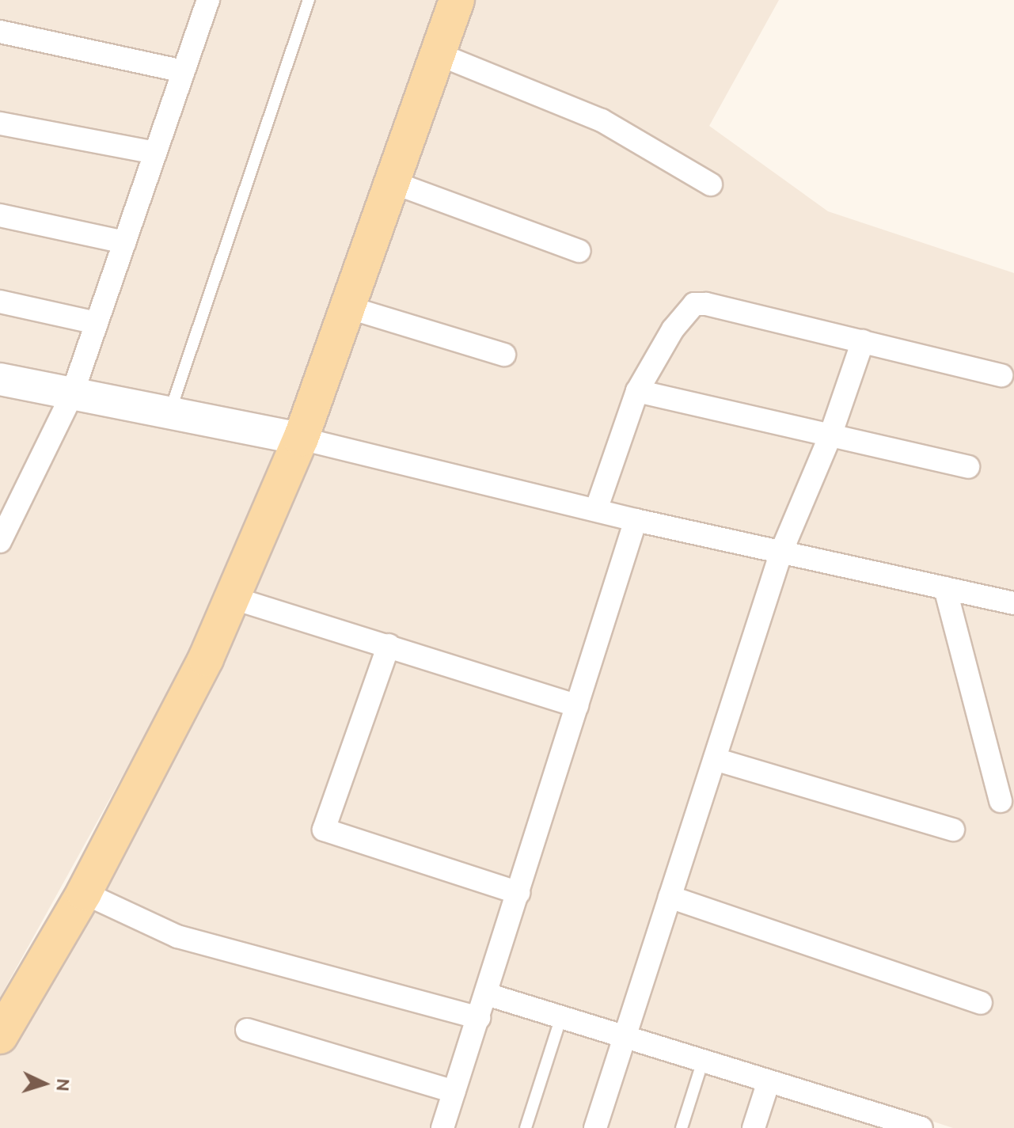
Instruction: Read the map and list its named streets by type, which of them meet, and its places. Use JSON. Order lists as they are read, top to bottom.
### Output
{
  "north": "right"
}
